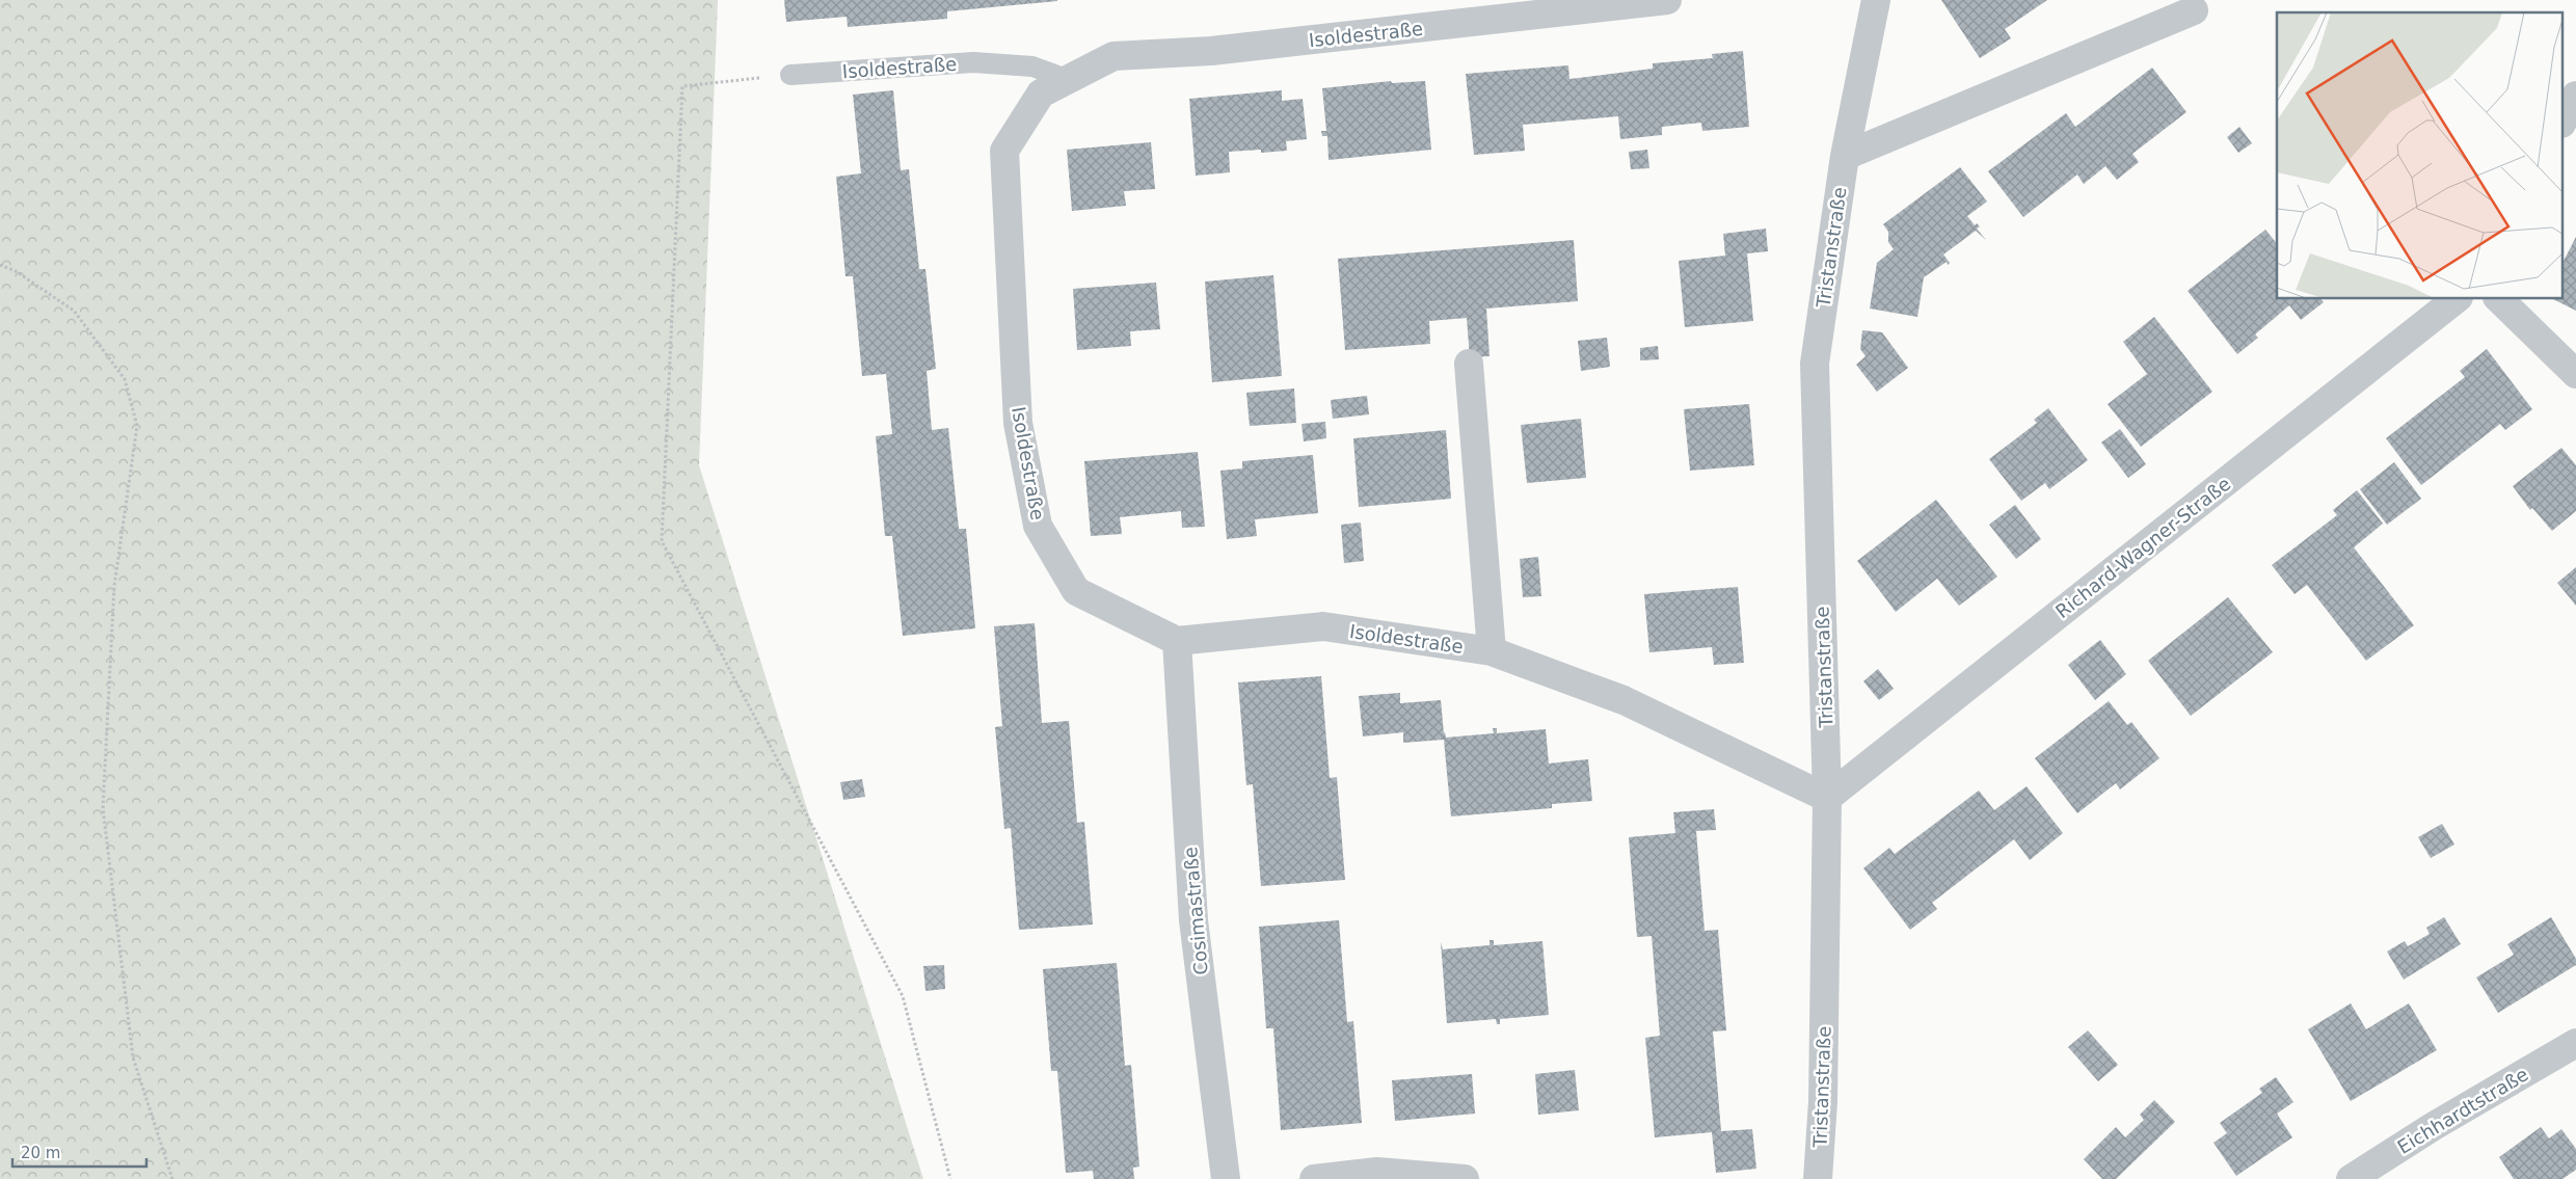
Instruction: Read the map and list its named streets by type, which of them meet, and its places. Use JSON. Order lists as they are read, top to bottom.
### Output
{
  "streets": {
    "street": [
      "Isoldestraße",
      "Tristanstraße",
      "Richard-Wagner-Straße",
      "Cosimastraße",
      "Eichhardtstraße"
    ]
  },
  "crossings": [
    ["Isoldestraße", "Tristanstraße"],
    ["Isoldestraße", "Richard-Wagner-Straße"],
    ["Isoldestraße", "Cosimastraße"],
    ["Tristanstraße", "Richard-Wagner-Straße"]
  ],
  "scale_bar": "20 m"
}
